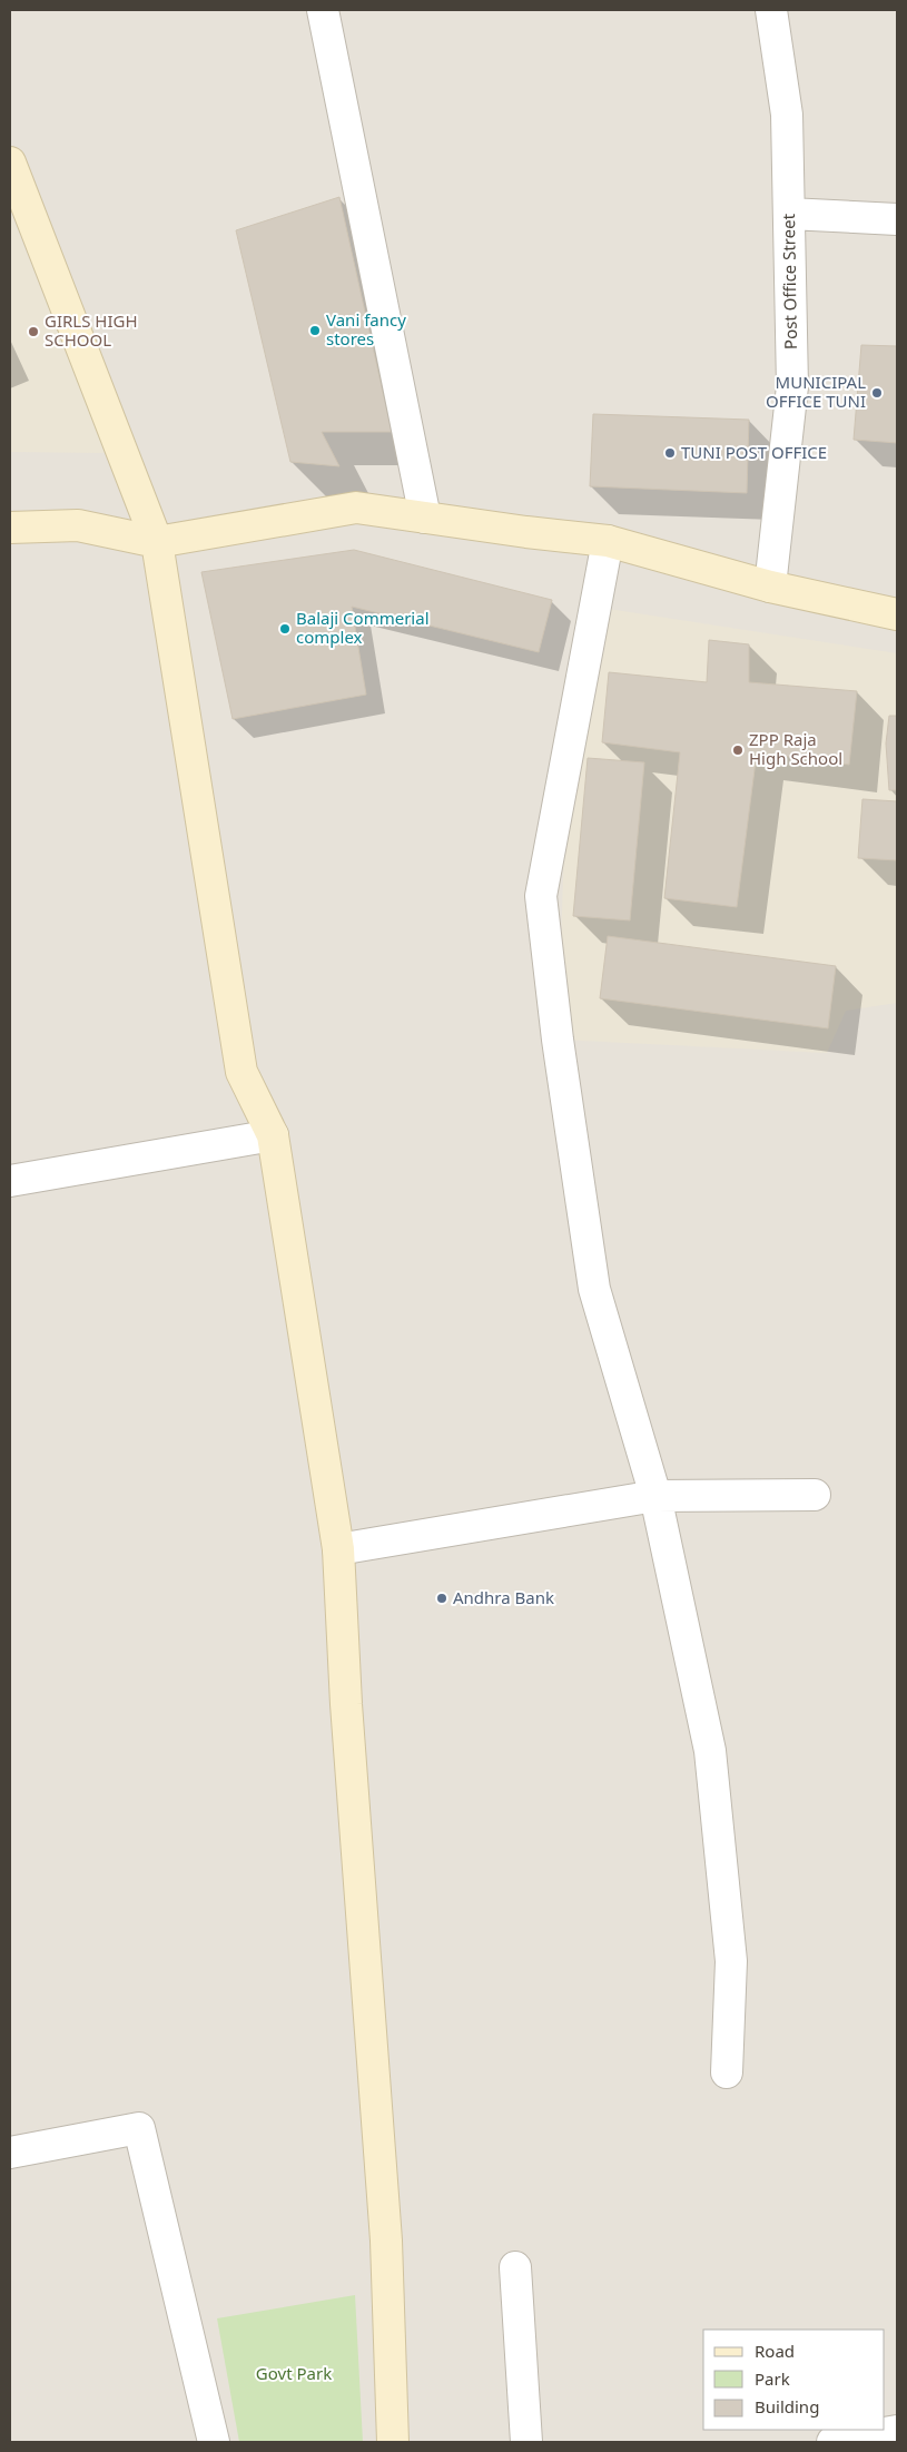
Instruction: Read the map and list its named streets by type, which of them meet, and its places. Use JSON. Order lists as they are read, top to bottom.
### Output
{
  "streets": {
    "street": ["Post Office Street"]
  },
  "parks": ["Govt Park"],
  "places": [
    "Vani fancy stores",
    "GIRLS HIGH SCHOOL",
    "MUNICIPAL OFFICE TUNI",
    "TUNI POST OFFICE",
    "Balaji Commerial complex",
    "ZPP Raja High School",
    "Andhra Bank"
  ],
  "legend": ["Road", "Park", "Building"]
}
